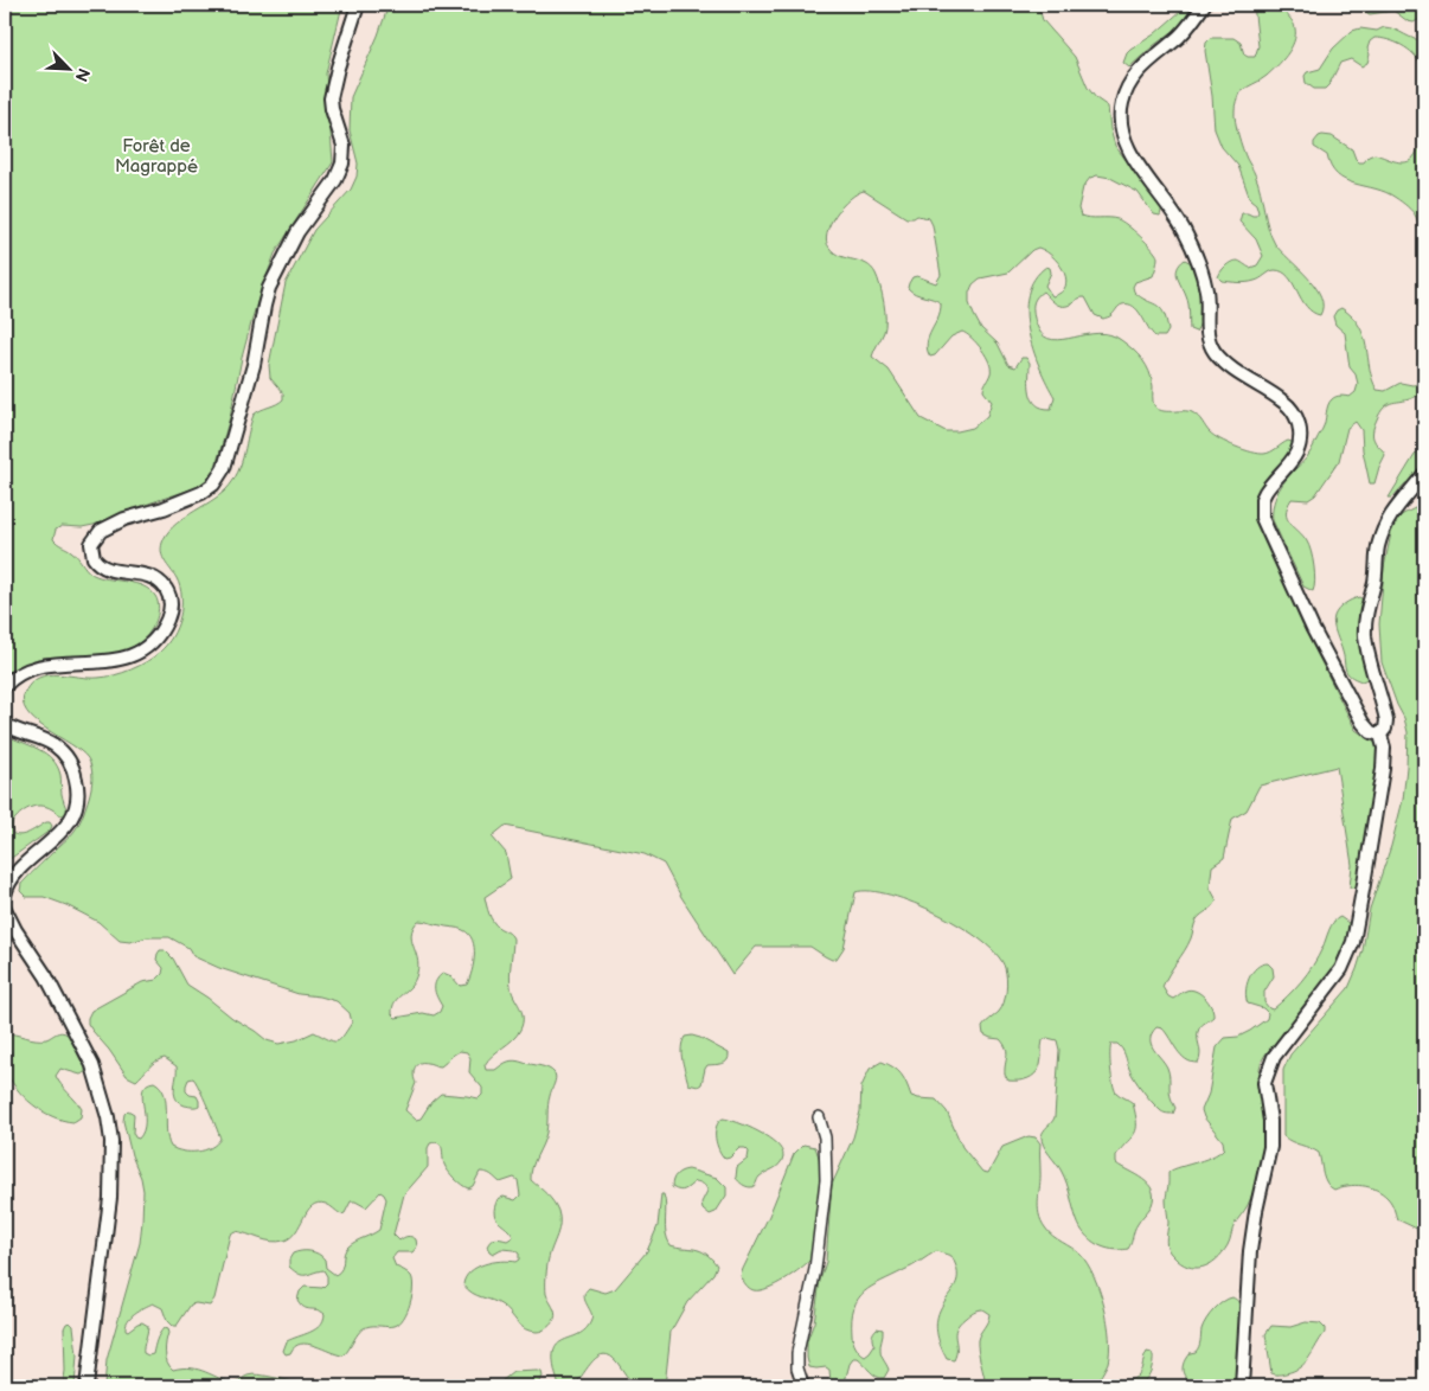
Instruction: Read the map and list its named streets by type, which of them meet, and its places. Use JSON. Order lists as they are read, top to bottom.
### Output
{
  "parks": ["Forêt de Magrappé"],
  "north": "bottom right"
}
